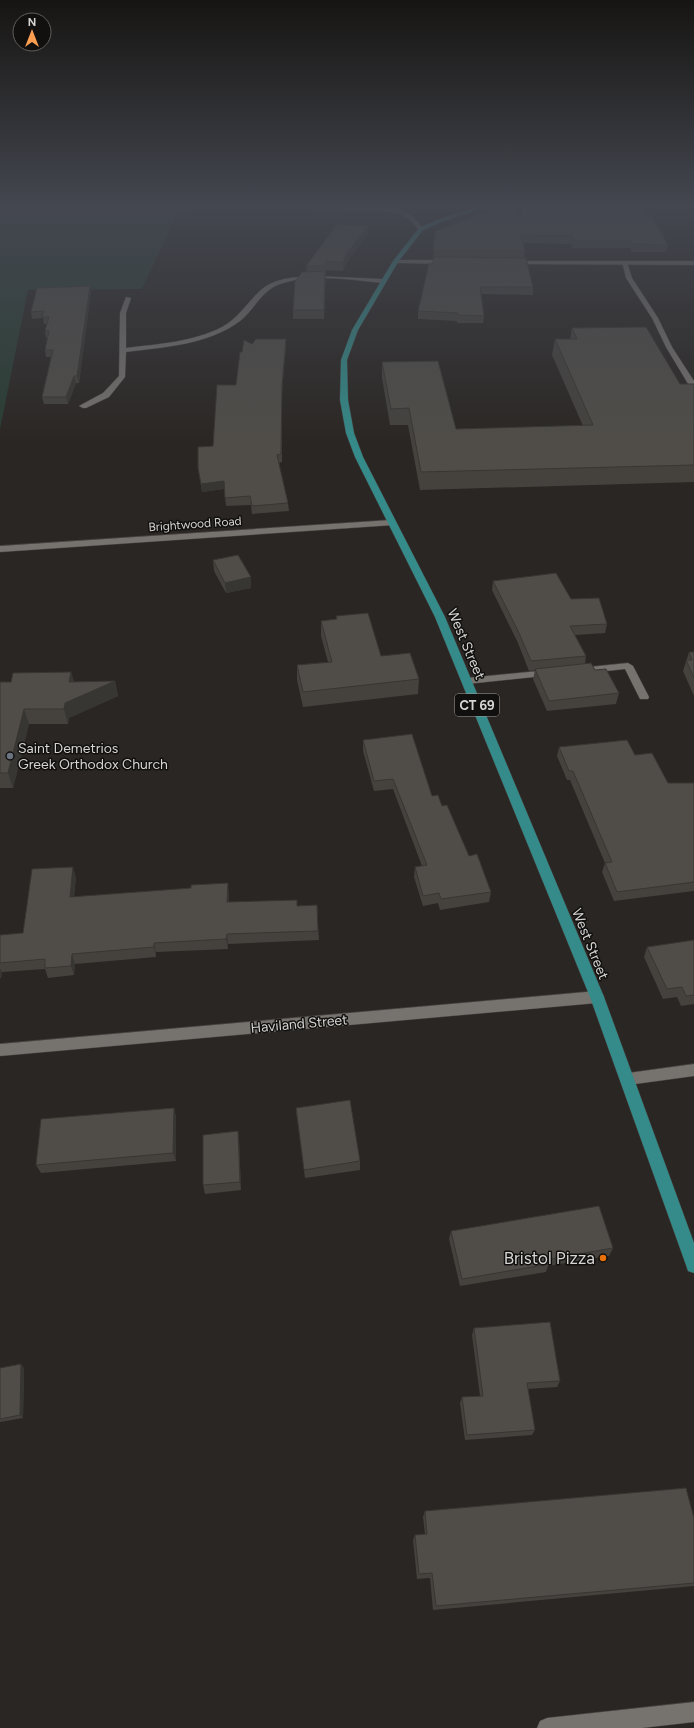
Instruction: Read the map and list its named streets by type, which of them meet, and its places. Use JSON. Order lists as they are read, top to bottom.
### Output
{
  "streets": {
    "main road": ["West Street", "CT 69"],
    "street": ["Brightwood Road", "Haviland Street"]
  },
  "crossings": [
    ["Brightwood Road", "West Street"],
    ["West Street", "Haviland Street"]
  ],
  "places": ["Saint Demetrios Greek Orthodox Church", "Bristol Pizza"],
  "north": "top"
}
